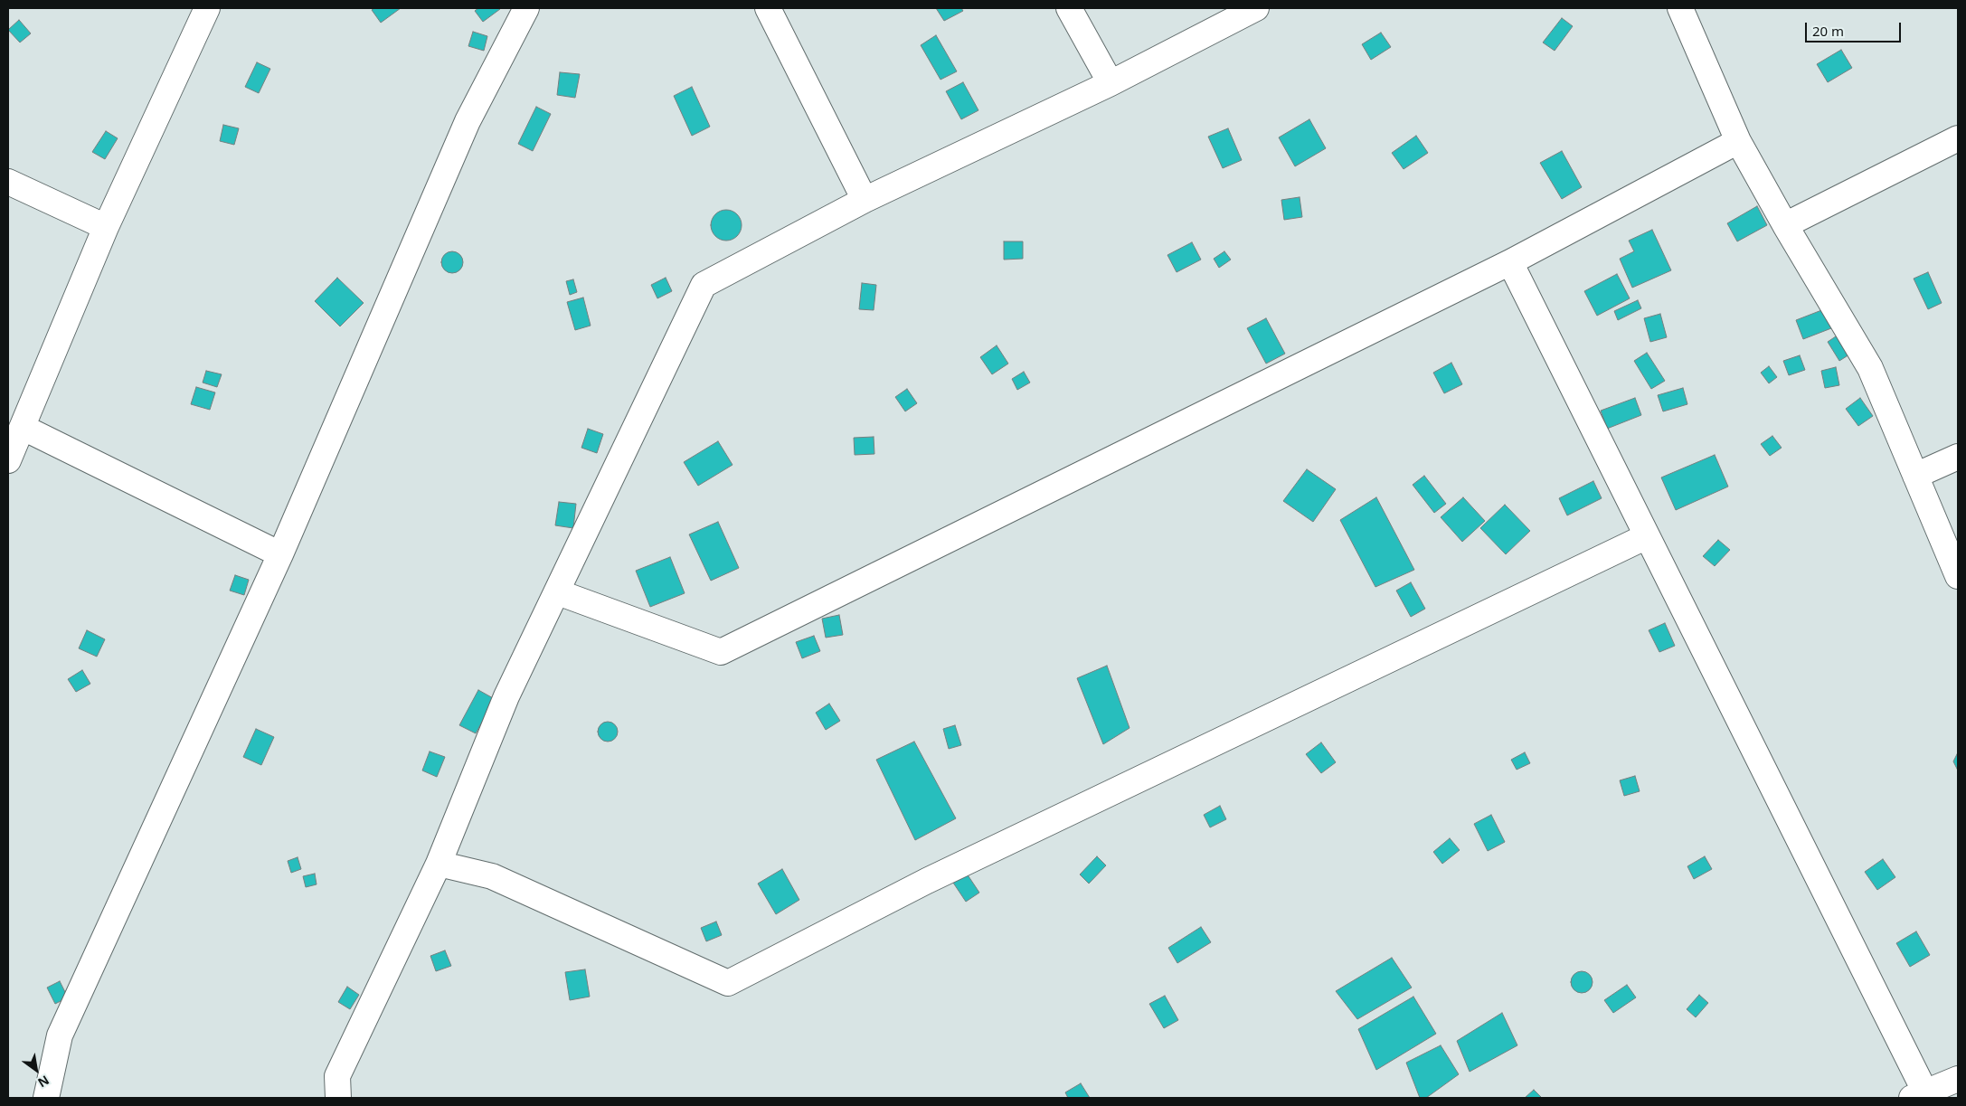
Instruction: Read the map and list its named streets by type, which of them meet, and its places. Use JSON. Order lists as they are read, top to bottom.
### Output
{
  "scale_bar": "20 m",
  "north": "bottom right"
}
